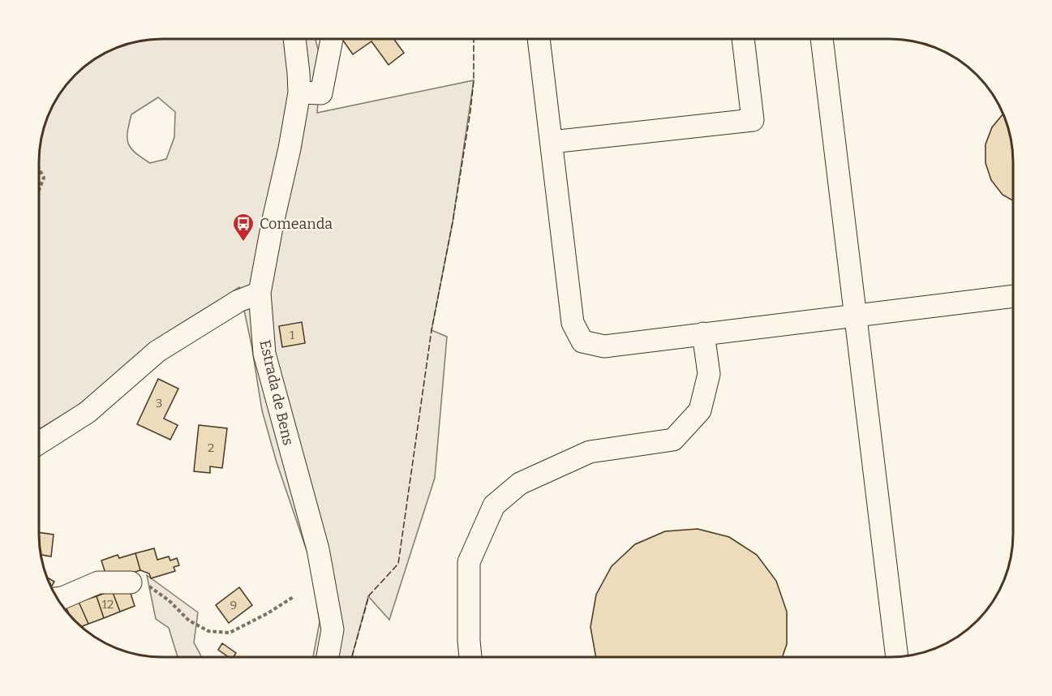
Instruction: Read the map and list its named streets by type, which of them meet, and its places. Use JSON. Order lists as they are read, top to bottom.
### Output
{
  "streets": {
    "street": ["Estrada de Bens"]
  },
  "places": {
    "bus stop": ["Comeanda"]
  },
  "house_numbers": [
    "1",
    "3",
    "2",
    "12",
    "9"
  ]
}
